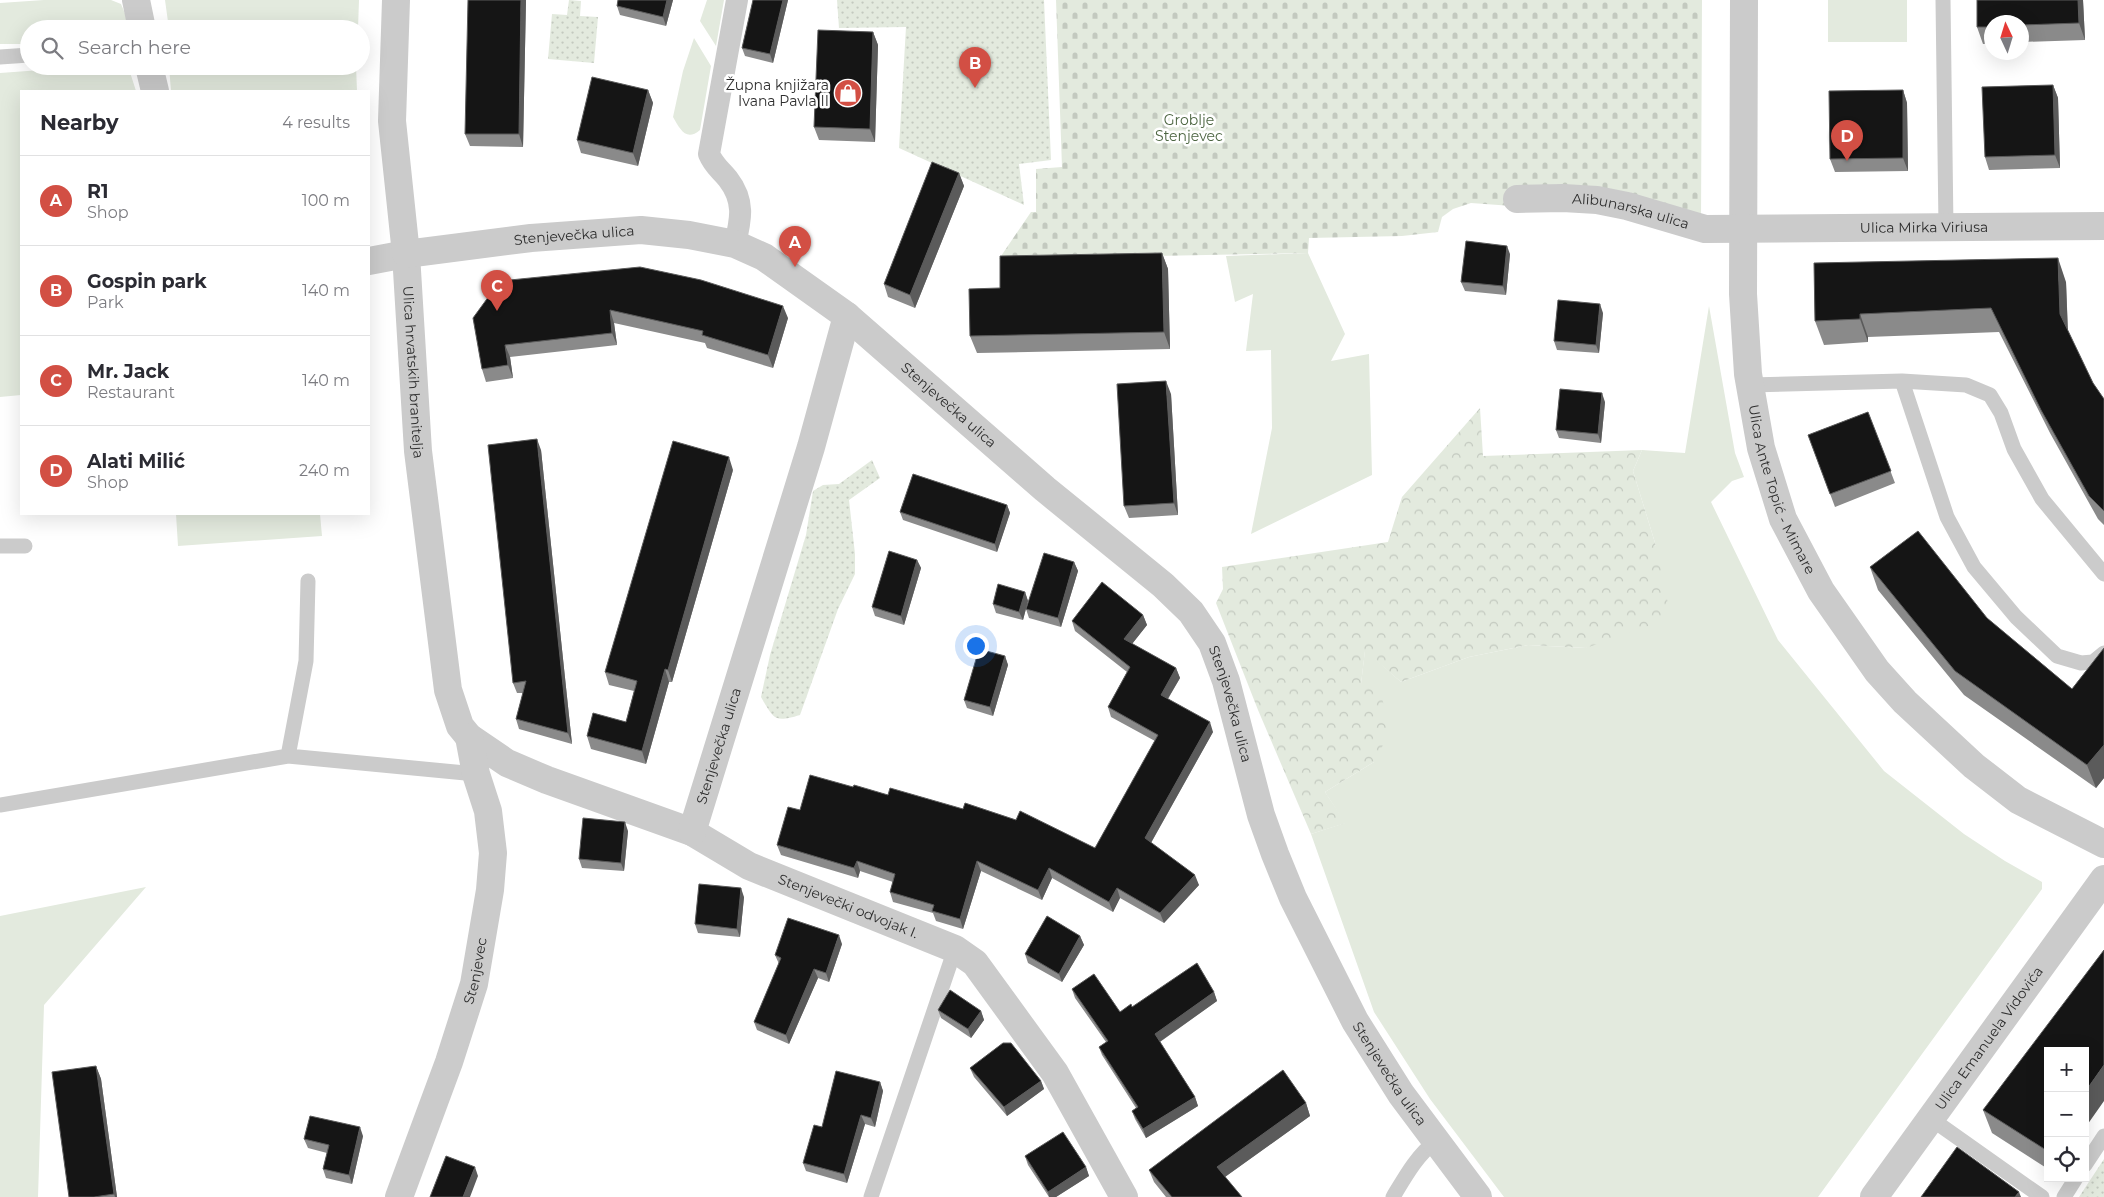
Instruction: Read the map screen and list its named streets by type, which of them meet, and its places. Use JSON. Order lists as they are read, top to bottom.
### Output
{
  "streets": {
    "street": [
      "Alibunarska ulica",
      "Ulica Mirka Viriusa",
      "Stenjevečka ulica",
      "Ulica hrvatskih branitelja",
      "Ulica Ante Topić - Mimare",
      "Stenjevečki odvojak I.",
      "Stenjevec",
      "Ulica Emanuela Vidovića"
    ]
  },
  "crossings": [
    ["Alibunarska ulica", "Ulica Mirka Viriusa"],
    ["Alibunarska ulica", "Ulica Ante Topić - Mimare"],
    ["Ulica Mirka Viriusa", "Ulica Ante Topić - Mimare"],
    ["Stenjevečka ulica", "Ulica hrvatskih branitelja"],
    ["Stenjevečka ulica", "Stenjevečki odvojak I."],
    ["Ulica hrvatskih branitelja", "Stenjevečki odvojak I."],
    ["Ulica hrvatskih branitelja", "Stenjevec"],
    ["Stenjevečki odvojak I.", "Stenjevec"]
  ],
  "parks": ["Groblje Stenjevec"],
  "places": {
    "shop": ["Župna knjižara Ivana Pavla II"]
  },
  "north": "top",
  "page": {
    "search": "Search here",
    "pins": [
      "B",
      "D",
      "A",
      "C"
    ],
    "heading": ["Nearby", "4 results"],
    "list": [
      {
        "mark": "A",
        "name": "R1",
        "note": "Shop",
        "value": "100 m"
      },
      {
        "mark": "B",
        "name": "Gospin park",
        "note": "Park",
        "value": "140 m"
      },
      {
        "mark": "C",
        "name": "Mr. Jack",
        "note": "Restaurant",
        "value": "140 m"
      },
      {
        "mark": "D",
        "name": "Alati Milić",
        "note": "Shop",
        "value": "240 m"
      }
    ],
    "map_buttons": ["+", "−"]
  }
}
